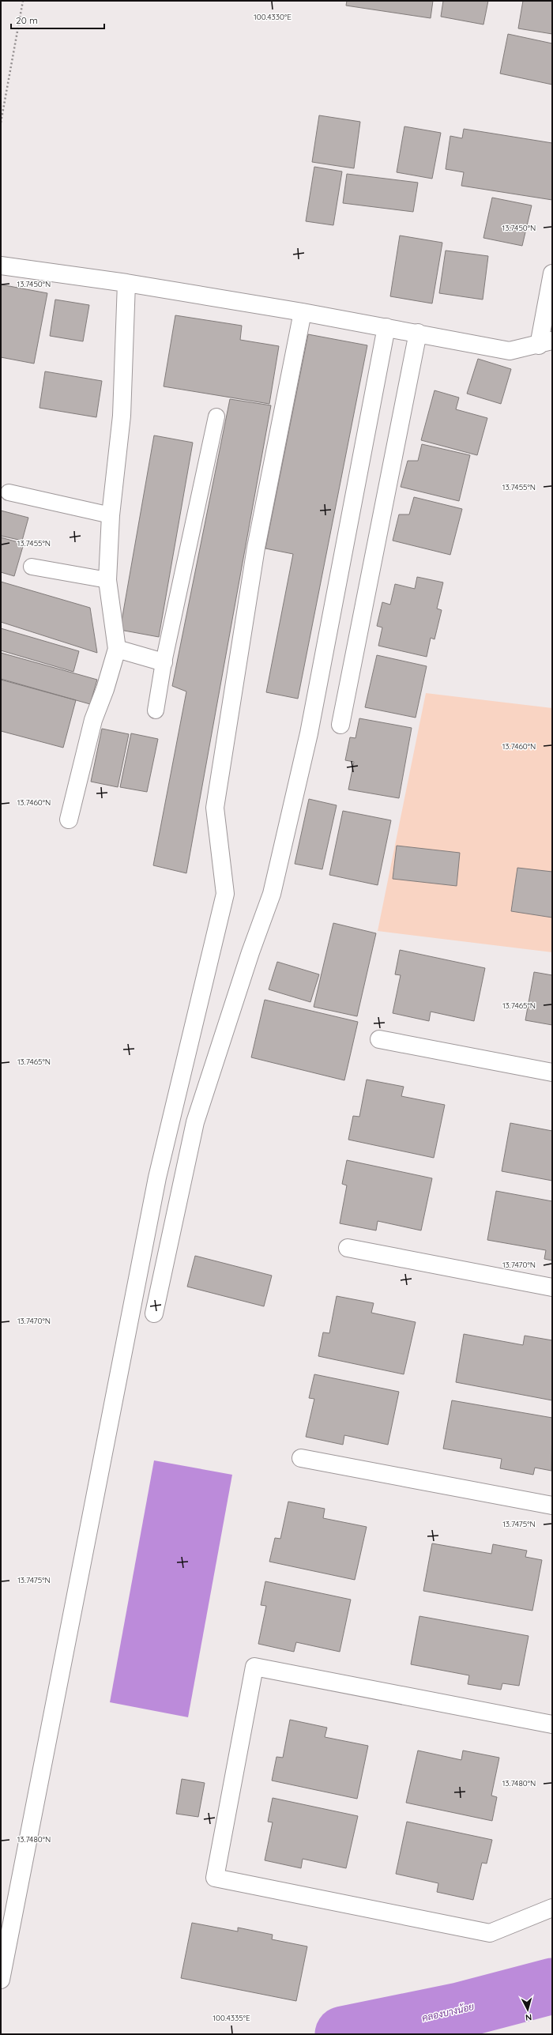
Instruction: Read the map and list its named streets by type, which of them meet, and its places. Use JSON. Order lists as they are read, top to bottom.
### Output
{
  "water": ["คลองบางน้อย"],
  "scale_bar": "20 m",
  "north": "bottom",
  "coordinates": [
    "100.4330°E",
    "13.7450°N",
    "13.7455°N",
    "13.7460°N",
    "13.7465°N",
    "13.7470°N",
    "13.7475°N",
    "13.7480°N",
    "100.4335°E"
  ]
}
